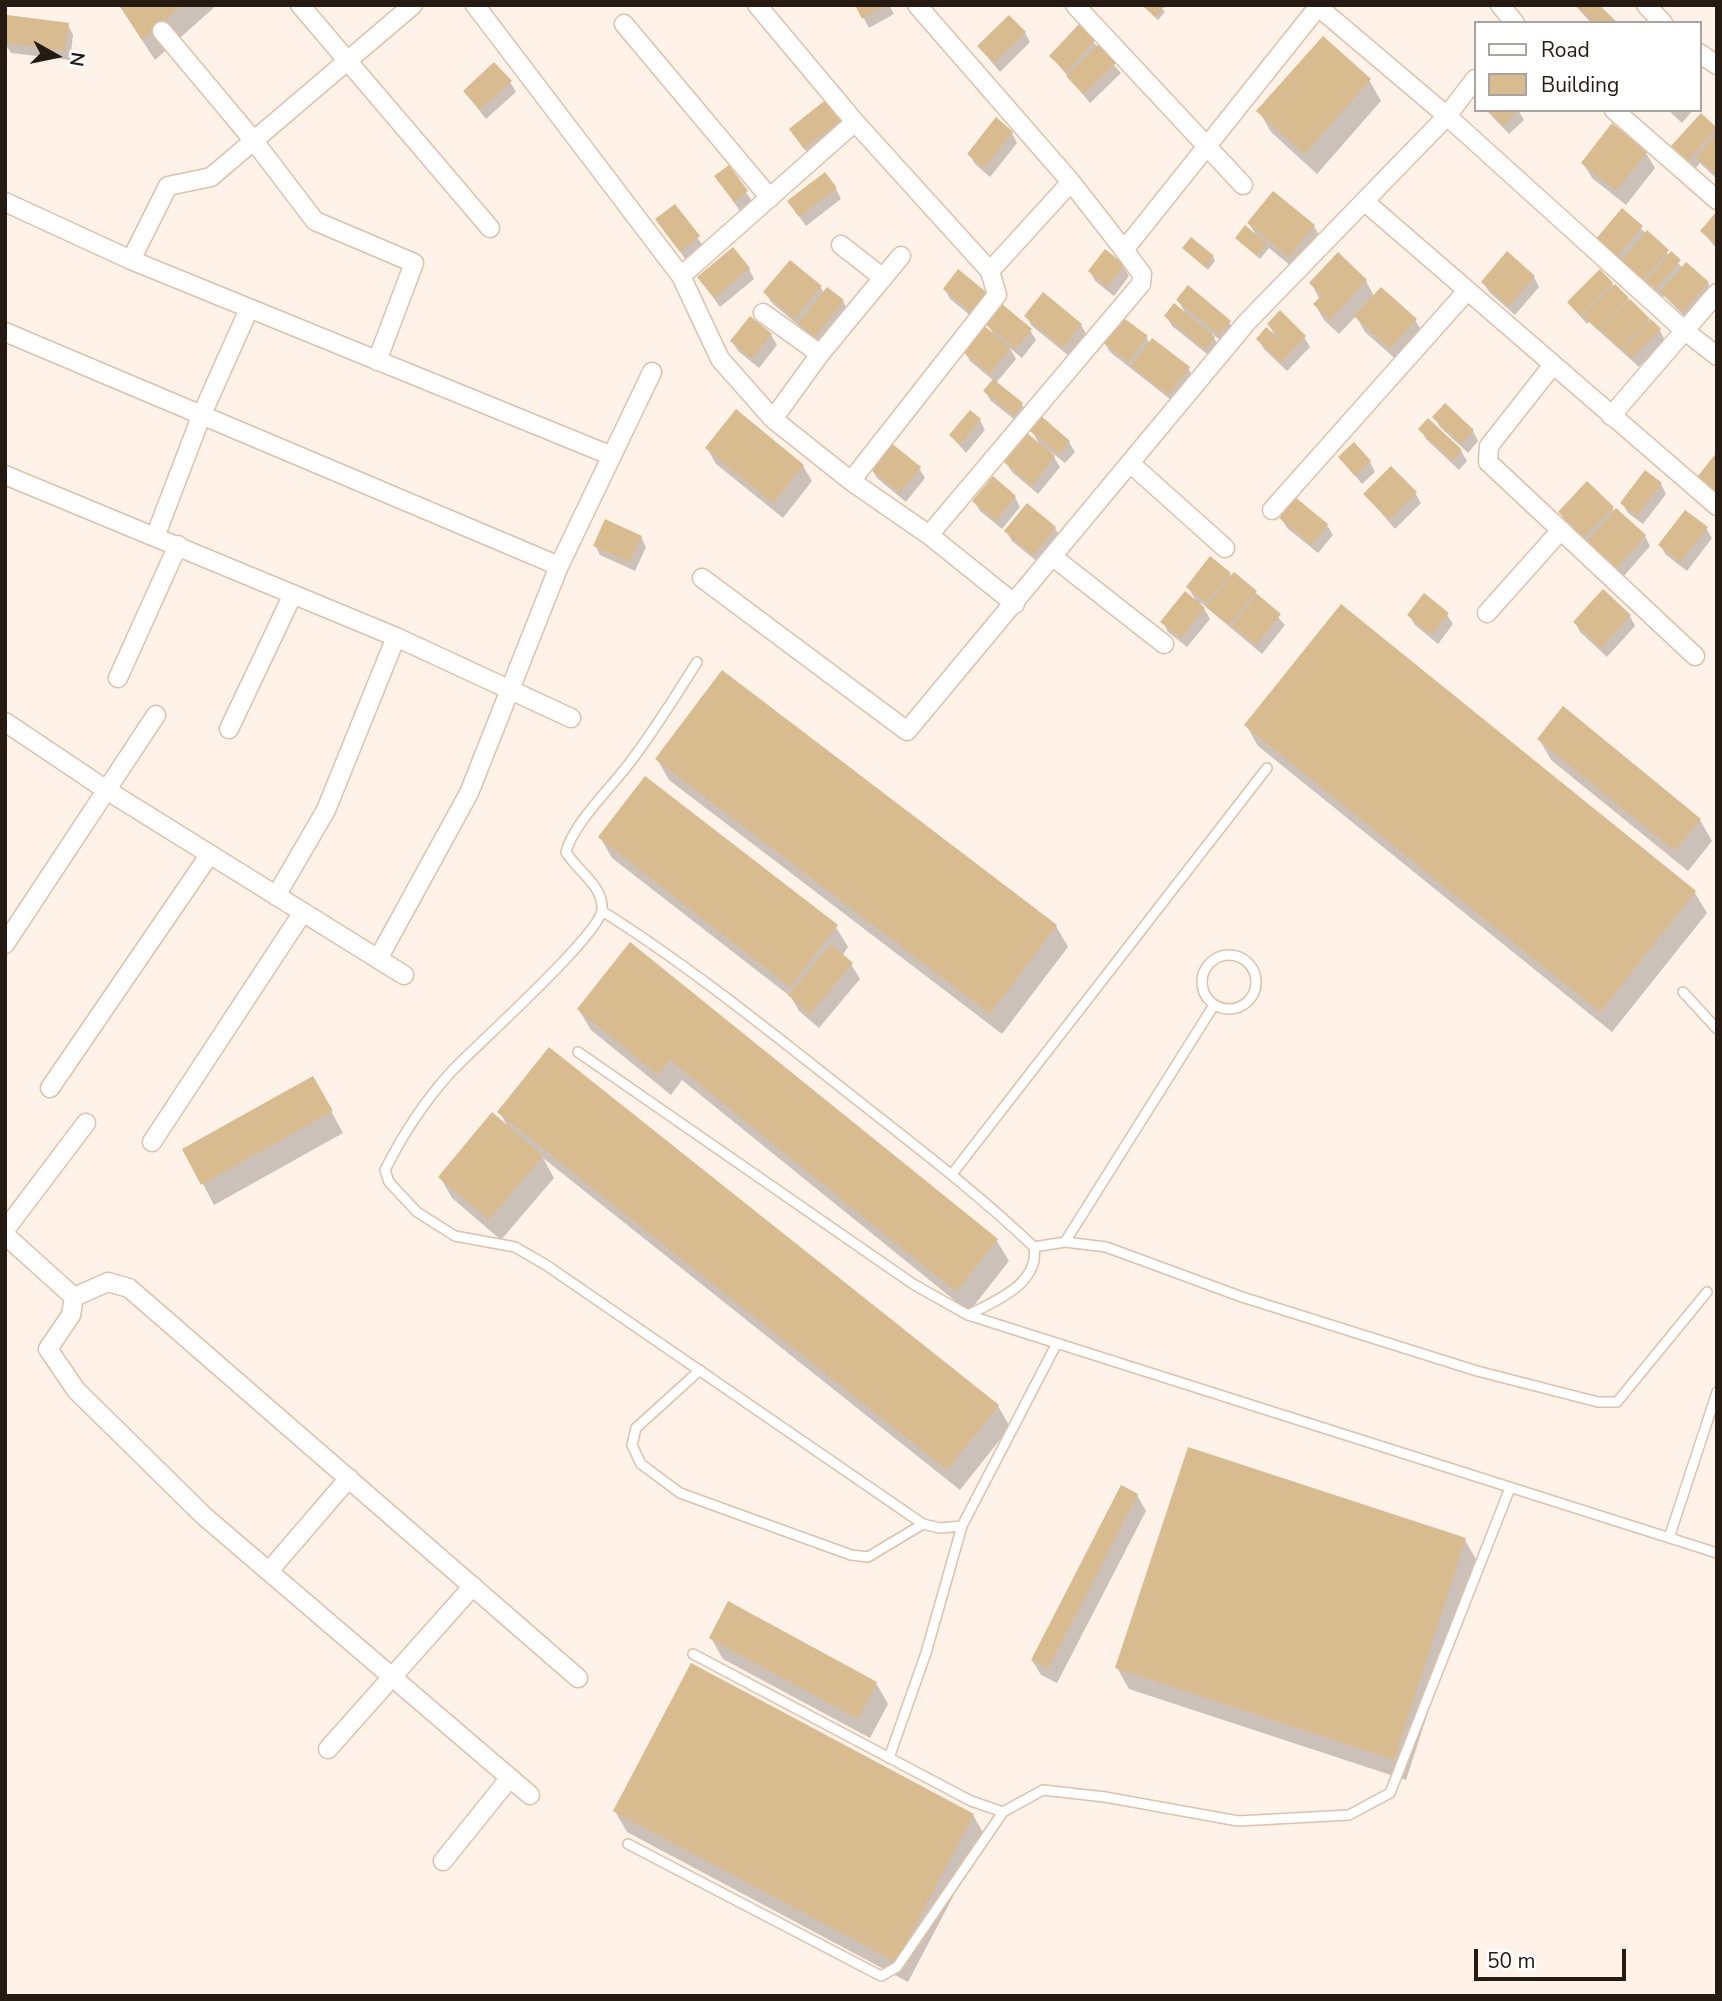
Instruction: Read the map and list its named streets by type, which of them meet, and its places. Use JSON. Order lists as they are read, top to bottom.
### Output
{
  "legend": ["Road", "Building"],
  "scale_bar": "50 m",
  "north": "right"
}
